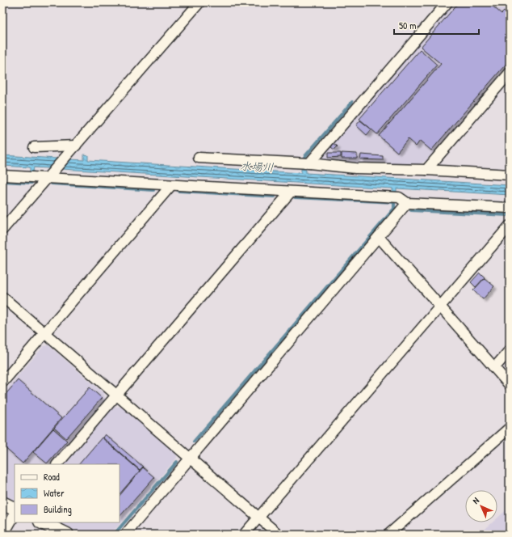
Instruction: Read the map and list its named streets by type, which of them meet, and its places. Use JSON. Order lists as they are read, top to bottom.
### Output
{
  "water": ["水場川"],
  "legend": ["Road", "Water", "Building"],
  "scale_bar": "50 m",
  "north": "top left"
}
